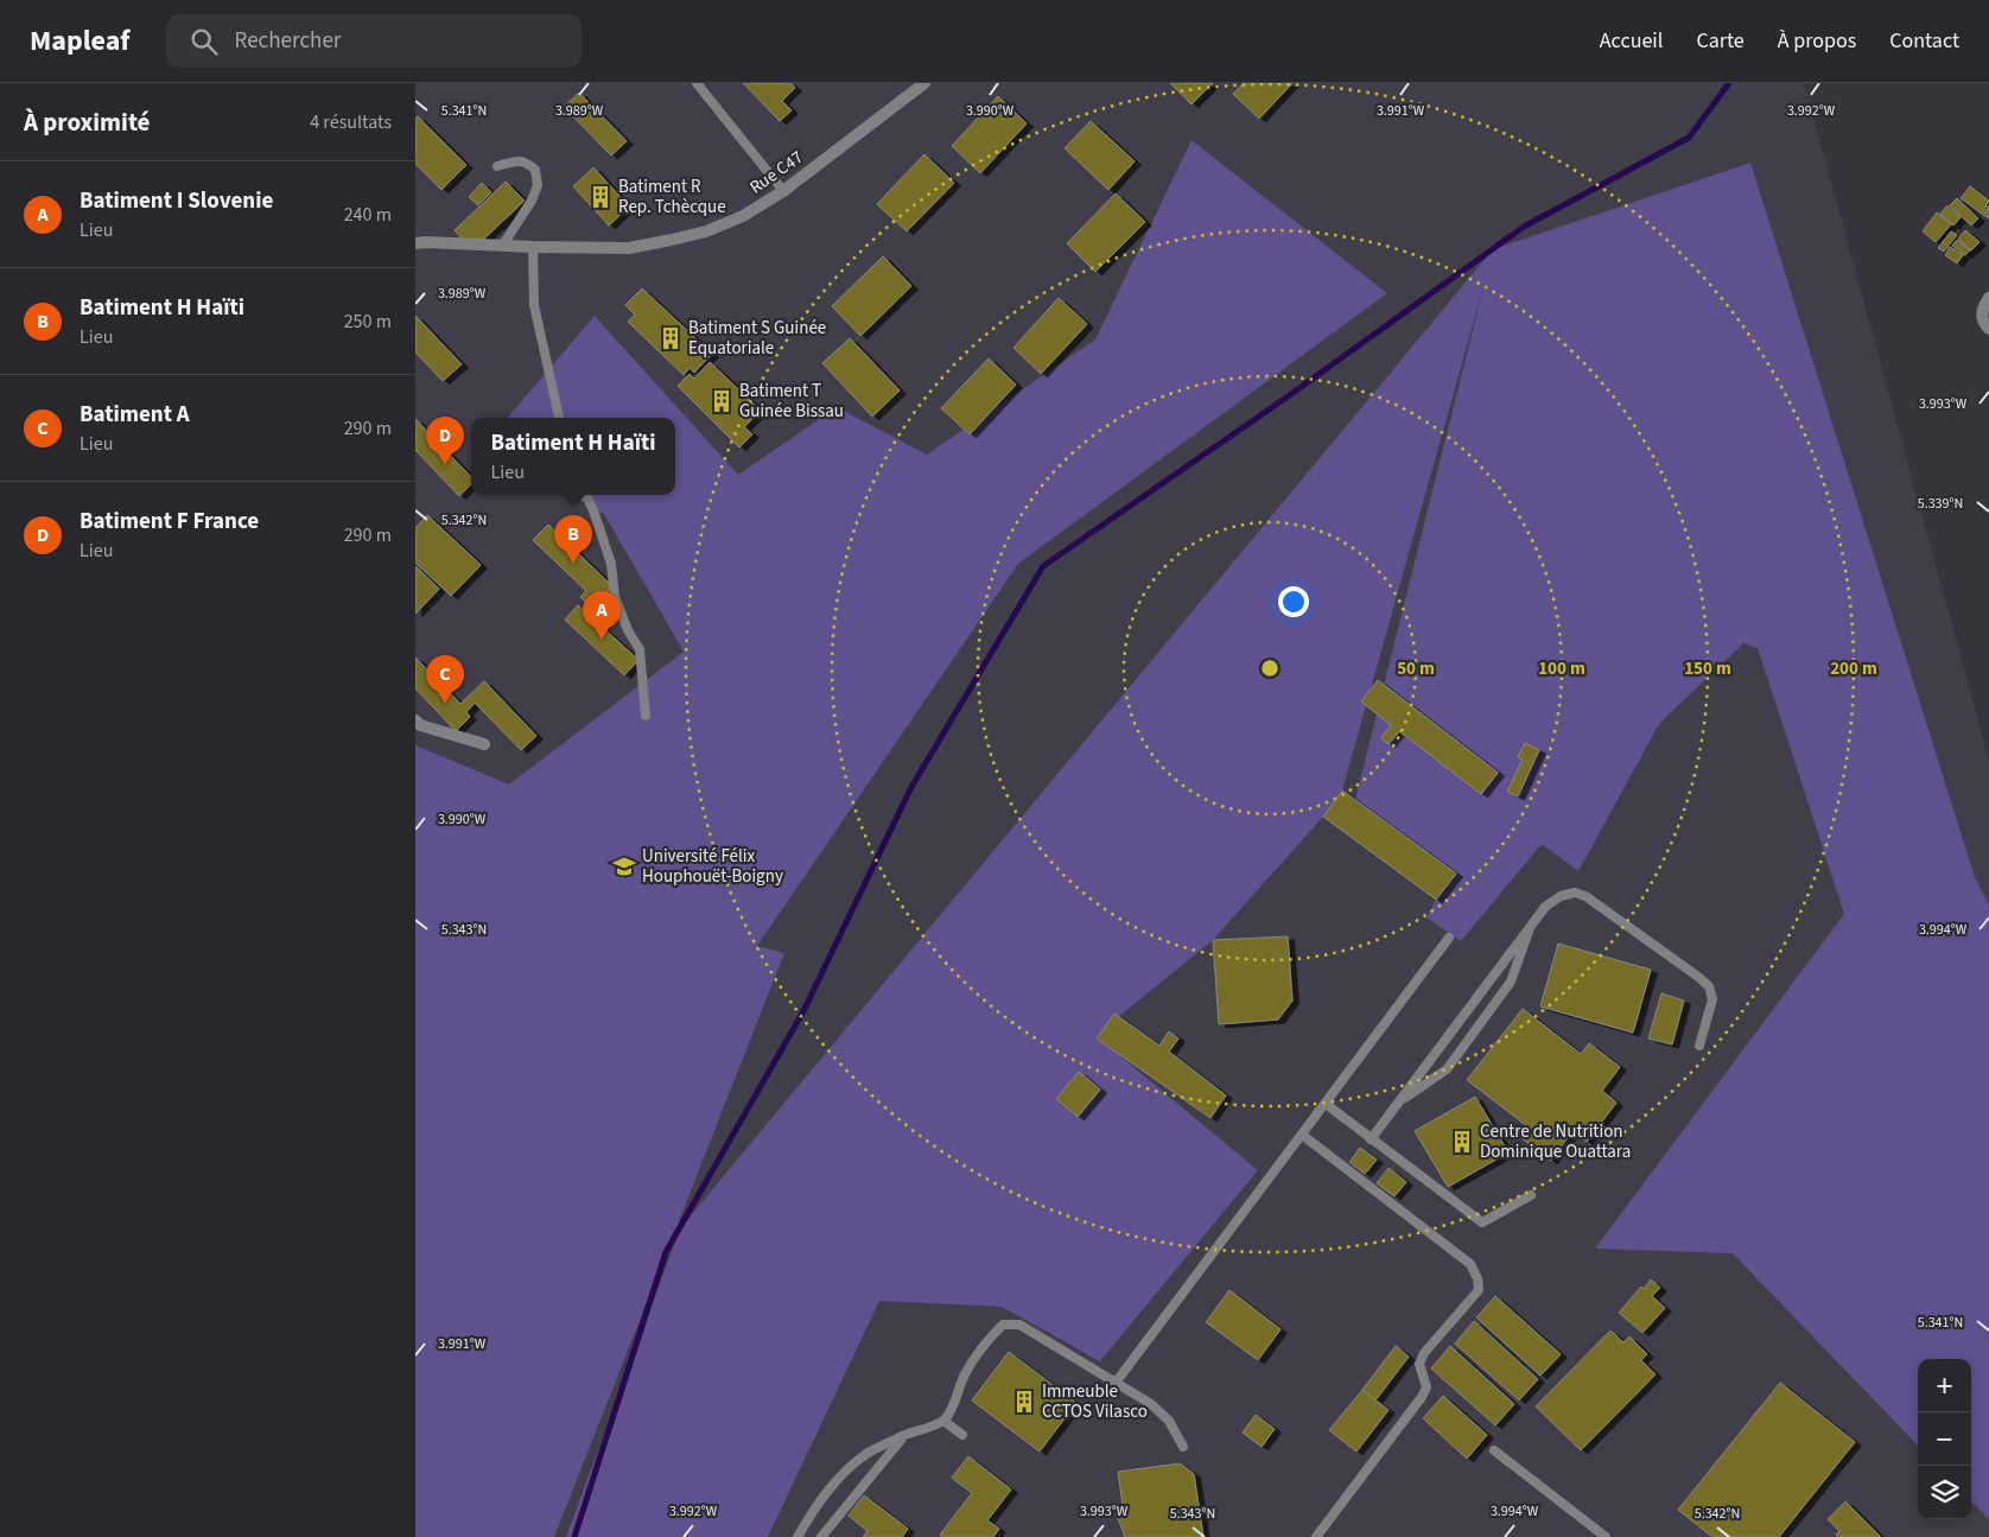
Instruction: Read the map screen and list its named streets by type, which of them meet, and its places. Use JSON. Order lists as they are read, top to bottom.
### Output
{
  "streets": {
    "street": ["Rue C47"]
  },
  "places": {
    "building": [
      "Batiment R Rep. Tchècque",
      "Batiment S Guinée Equatoriale",
      "Batiment T Guinée Bissau",
      "Centre de Nutrition Dominique Ouattara",
      "Immeuble CCTOS Vilasco"
    ],
    "school or university": ["Université Félix Houphouët-Boigny"]
  },
  "page": {
    "header": "Mapleaf",
    "search": "Rechercher",
    "nav": [
      "Accueil",
      "Carte",
      "À propos",
      "Contact"
    ],
    "heading": ["À proximité", "4 résultats"],
    "list": [
      {
        "mark": "A",
        "name": "Batiment I Slovenie",
        "note": "Lieu",
        "value": "240 m"
      },
      {
        "mark": "B",
        "name": "Batiment H Haïti",
        "note": "Lieu",
        "value": "250 m"
      },
      {
        "mark": "C",
        "name": "Batiment A",
        "note": "Lieu",
        "value": "290 m"
      },
      {
        "mark": "D",
        "name": "Batiment F France",
        "note": "Lieu",
        "value": "290 m"
      }
    ],
    "pins": [
      "D",
      "B",
      "A",
      "C"
    ],
    "popup": ["Batiment H Haïti", "Lieu"],
    "map_buttons": ["+", "−"]
  },
  "coordinates": [
    "3.989°W",
    "3.990°W",
    "3.991°W",
    "3.992°W",
    "5.341°N",
    "3.993°W",
    "5.339°N",
    "5.342°N",
    "3.994°W",
    "5.343°N"
  ],
  "rings": [
    "50 m",
    "100 m",
    "150 m",
    "200 m"
  ]
}
